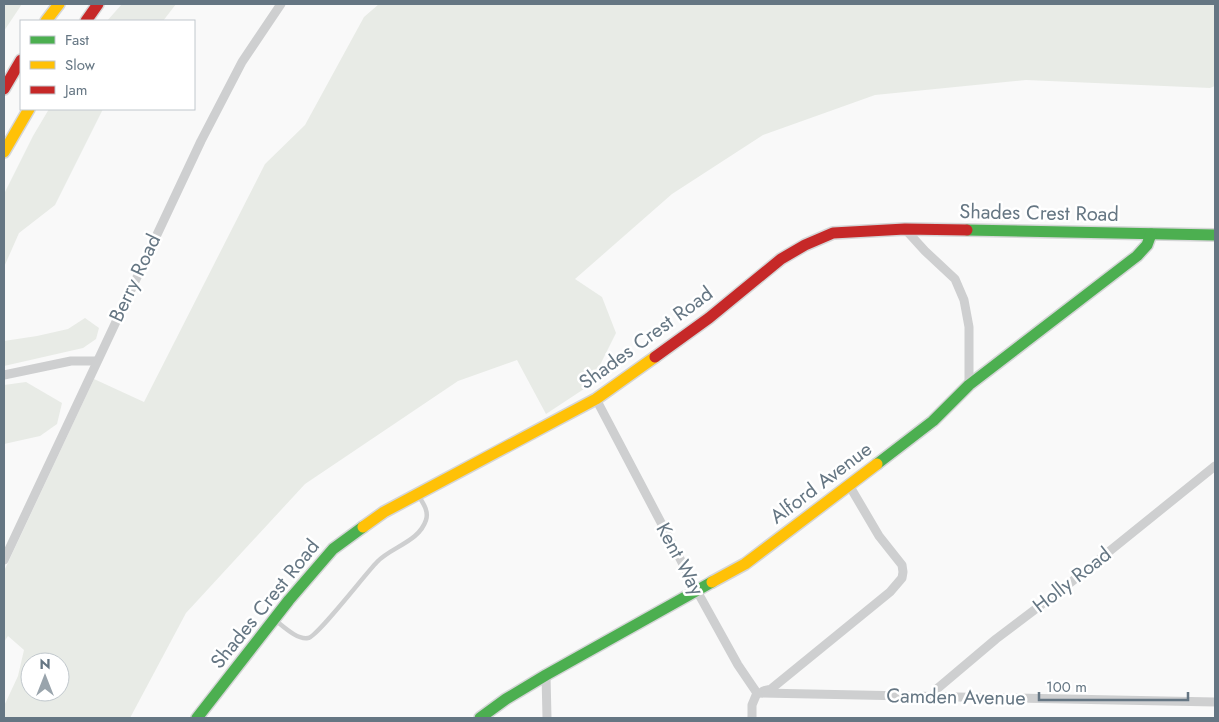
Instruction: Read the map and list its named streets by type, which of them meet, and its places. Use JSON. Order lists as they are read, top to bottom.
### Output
{
  "streets": {
    "main road": ["Shades Crest Road", "Alford Avenue"],
    "street": [
      "Berry Road",
      "Kent Way",
      "Holly Road",
      "Camden Avenue"
    ]
  },
  "crossings": [
    ["Shades Crest Road", "Alford Avenue"],
    ["Shades Crest Road", "Kent Way"],
    ["Alford Avenue", "Kent Way"],
    ["Kent Way", "Camden Avenue"],
    ["Holly Road", "Camden Avenue"]
  ],
  "legend": ["Fast", "Slow", "Jam"],
  "scale_bar": "100 m",
  "north": "top"
}
